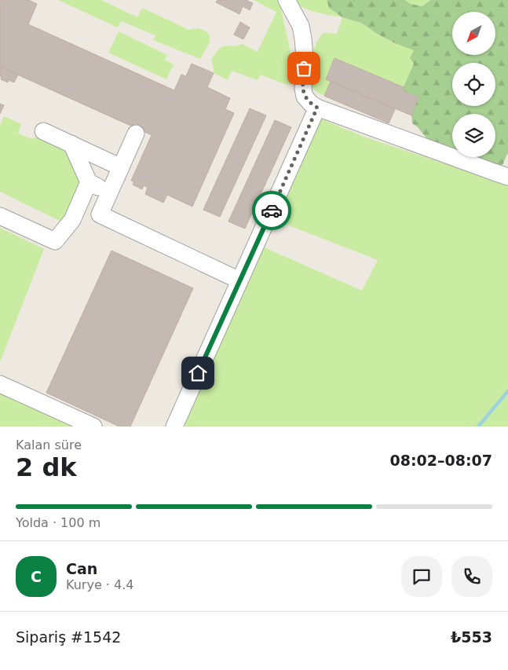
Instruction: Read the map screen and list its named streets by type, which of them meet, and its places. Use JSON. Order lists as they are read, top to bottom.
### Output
{
  "north": "bottom left",
  "page": {
    "heading": ["2 dk", "Kalan süre", "08:02–08:07"],
    "panel": [
      "Can",
      "Kurye · 4.4",
      "Sipariş #1542",
      "₺553"
    ],
    "bar": "Yolda · 100 m",
    "round": "C"
  }
}
